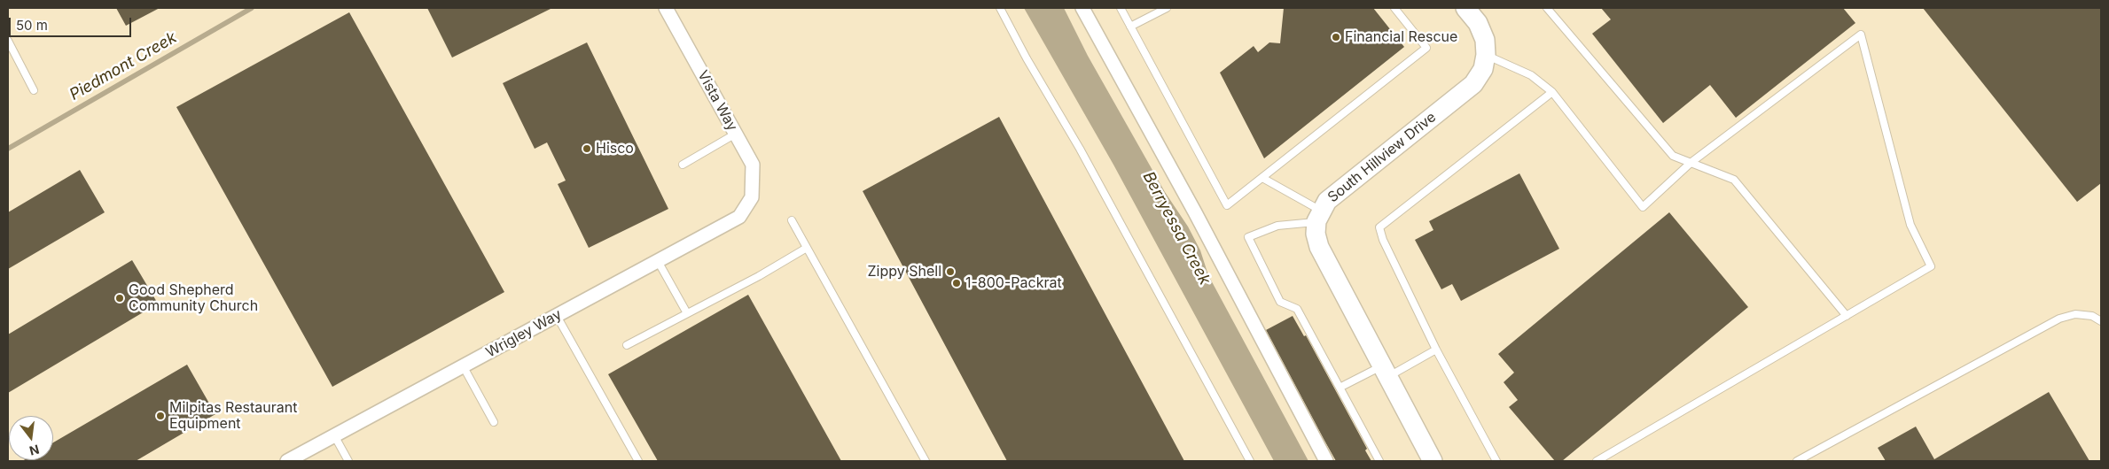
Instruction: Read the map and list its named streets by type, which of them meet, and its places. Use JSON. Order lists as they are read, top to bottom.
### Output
{
  "streets": {
    "street": ["Vista Way", "South Hillview Drive", "Wrigley Way"]
  },
  "crossings": [
    ["Vista Way", "Wrigley Way"]
  ],
  "water": ["Piedmont Creek", "Berryessa Creek"],
  "places": [
    "Financial Rescue",
    "Hisco",
    "Zippy Shell",
    "1-800-Packrat",
    "Good Shepherd Community Church",
    "Milpitas Restaurant Equipment"
  ],
  "scale_bar": "50 m",
  "north": "bottom"
}
